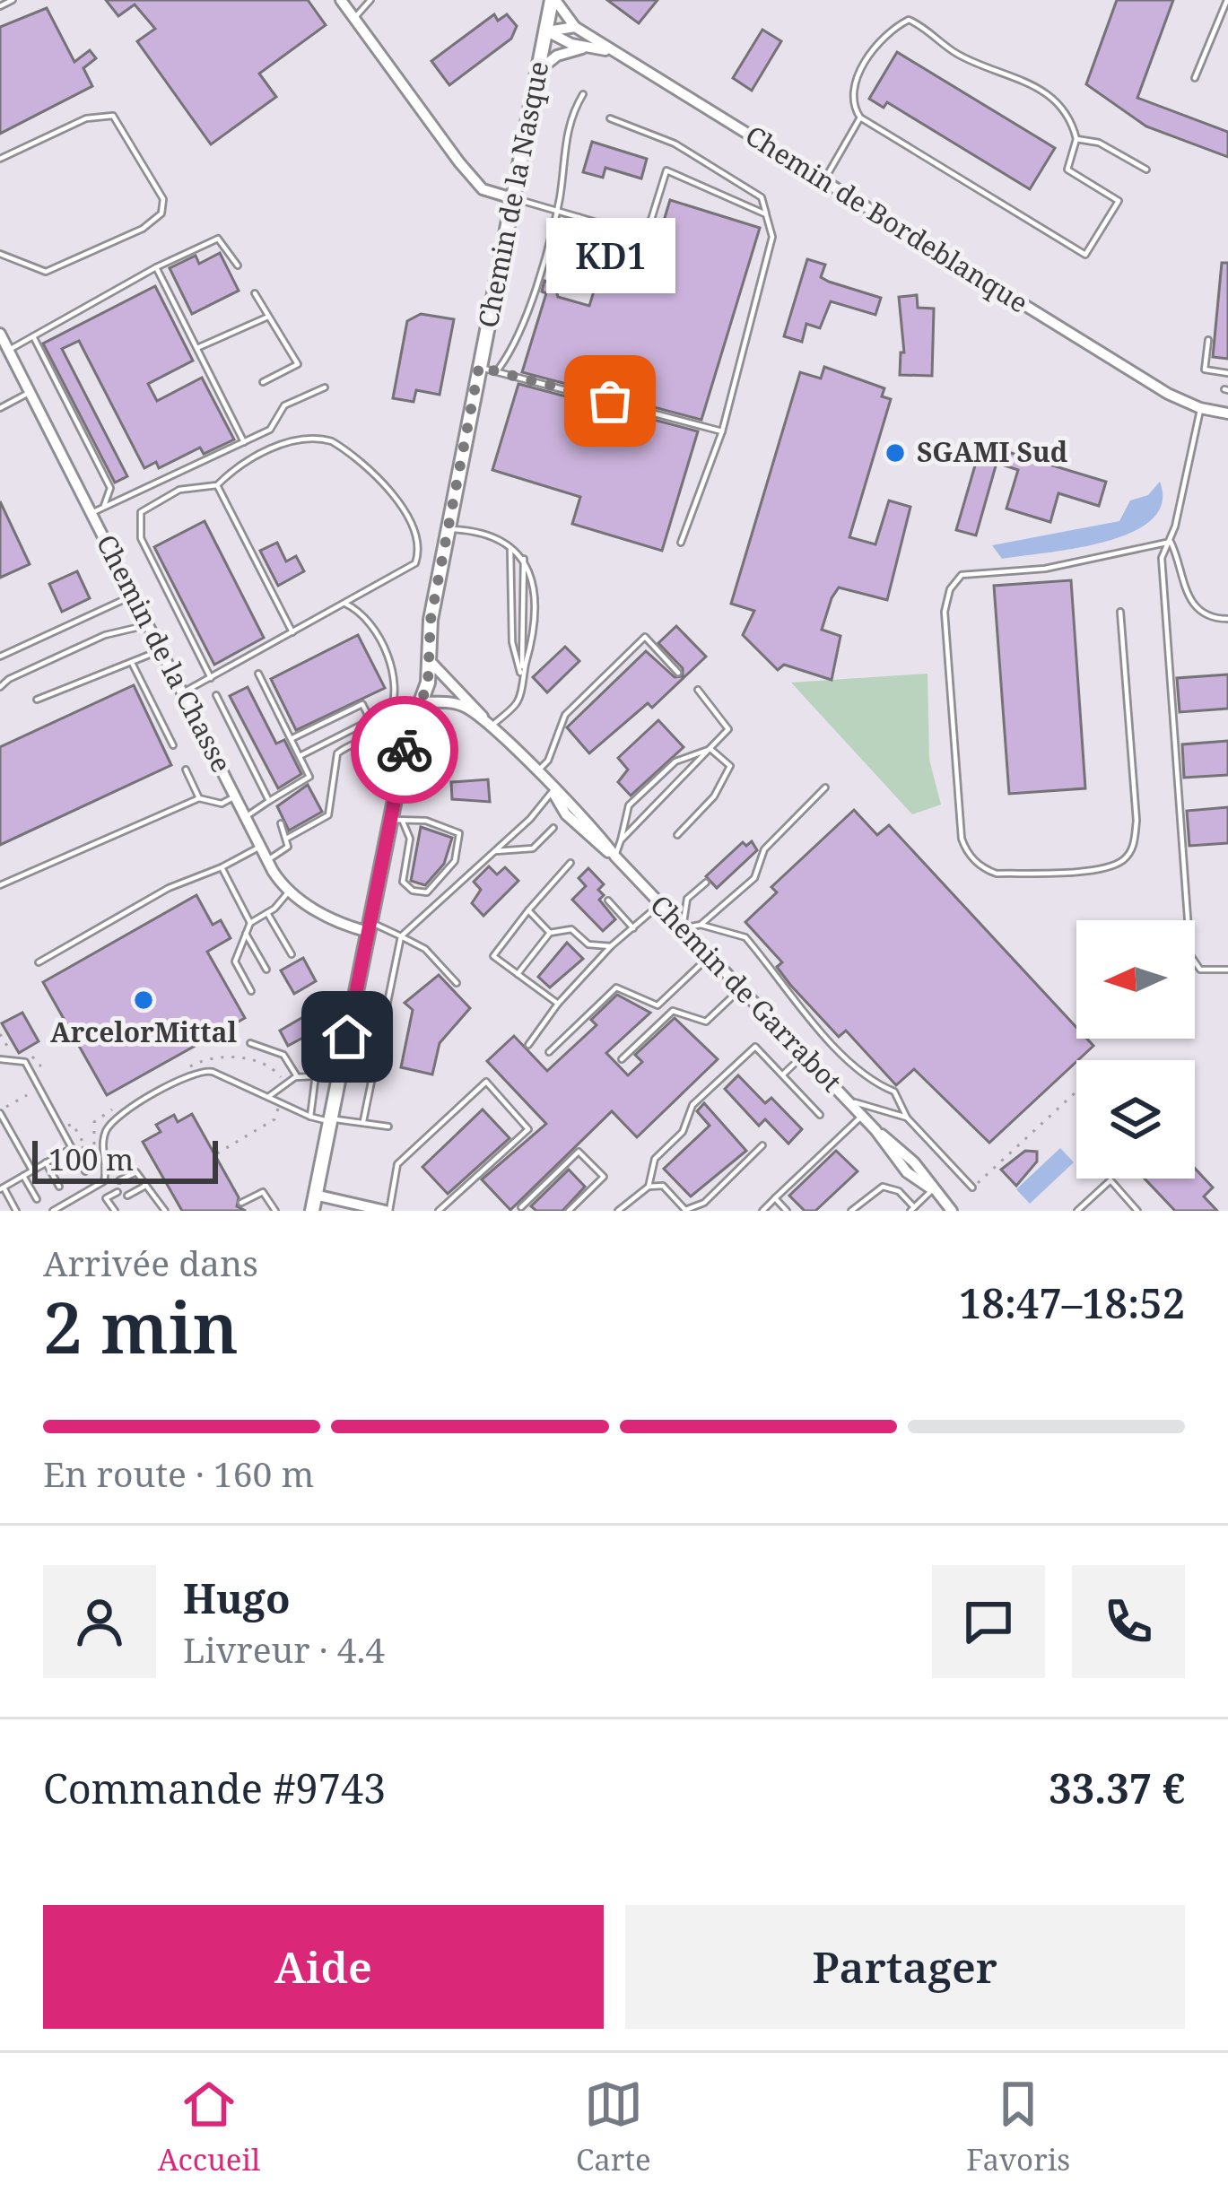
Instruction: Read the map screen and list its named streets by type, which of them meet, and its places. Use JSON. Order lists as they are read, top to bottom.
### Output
{
  "streets": {
    "street": [
      "Chemin de la Nasque",
      "Chemin de Bordeblanque",
      "Chemin de la Chasse",
      "Chemin de Garrabot"
    ]
  },
  "crossings": [
    ["Chemin de la Nasque", "Chemin de la Chasse"],
    ["Chemin de la Nasque", "Chemin de Garrabot"]
  ],
  "places": ["KD1", "SGAMI Sud", "ArcelorMittal"],
  "scale_bar": "100 m",
  "north": "left",
  "page": {
    "bubble": "KD1",
    "scale": "100 m",
    "heading": ["2 min", "Arrivée dans", "18:47–18:52"],
    "panel": [
      "Hugo",
      "Livreur · 4.4",
      "Commande #9743",
      "33.37 €"
    ],
    "bar": "En route · 160 m",
    "buttons": ["Aide", "Partager"],
    "tabs": ["Accueil", "Carte", "Favoris"]
  }
}
